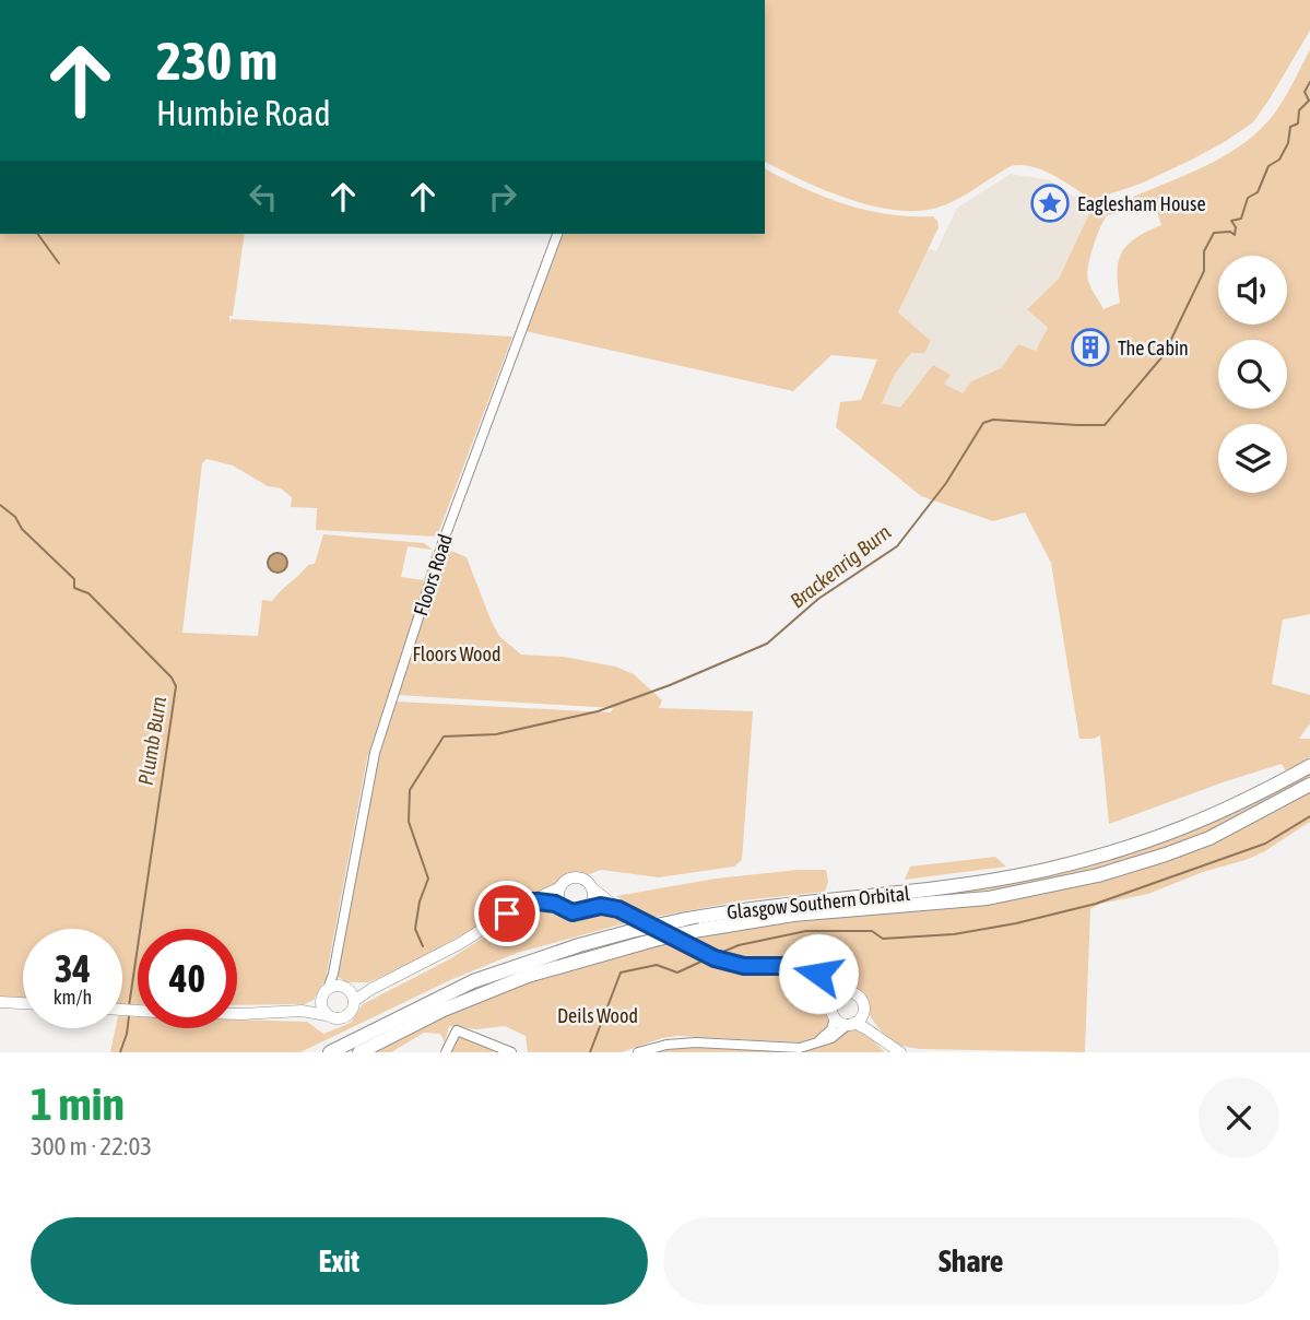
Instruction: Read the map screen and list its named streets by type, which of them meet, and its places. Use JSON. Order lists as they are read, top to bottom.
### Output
{
  "streets": {
    "highway": ["Glasgow Southern Orbital"],
    "street": ["Floors Road"]
  },
  "water": ["Brackenrig Burn", "Plumb Burn"],
  "parks": ["Floors Wood", "Deils Wood"],
  "places": {
    "place": ["Eaglesham House"],
    "building": ["The Cabin"]
  },
  "page": {
    "turn": ["230 m", "Humbie Road"],
    "speed": "34 km/h",
    "limit": "40",
    "heading": ["1 min", "300 m · 22:03"],
    "buttons": ["Exit", "Share"]
  }
}
